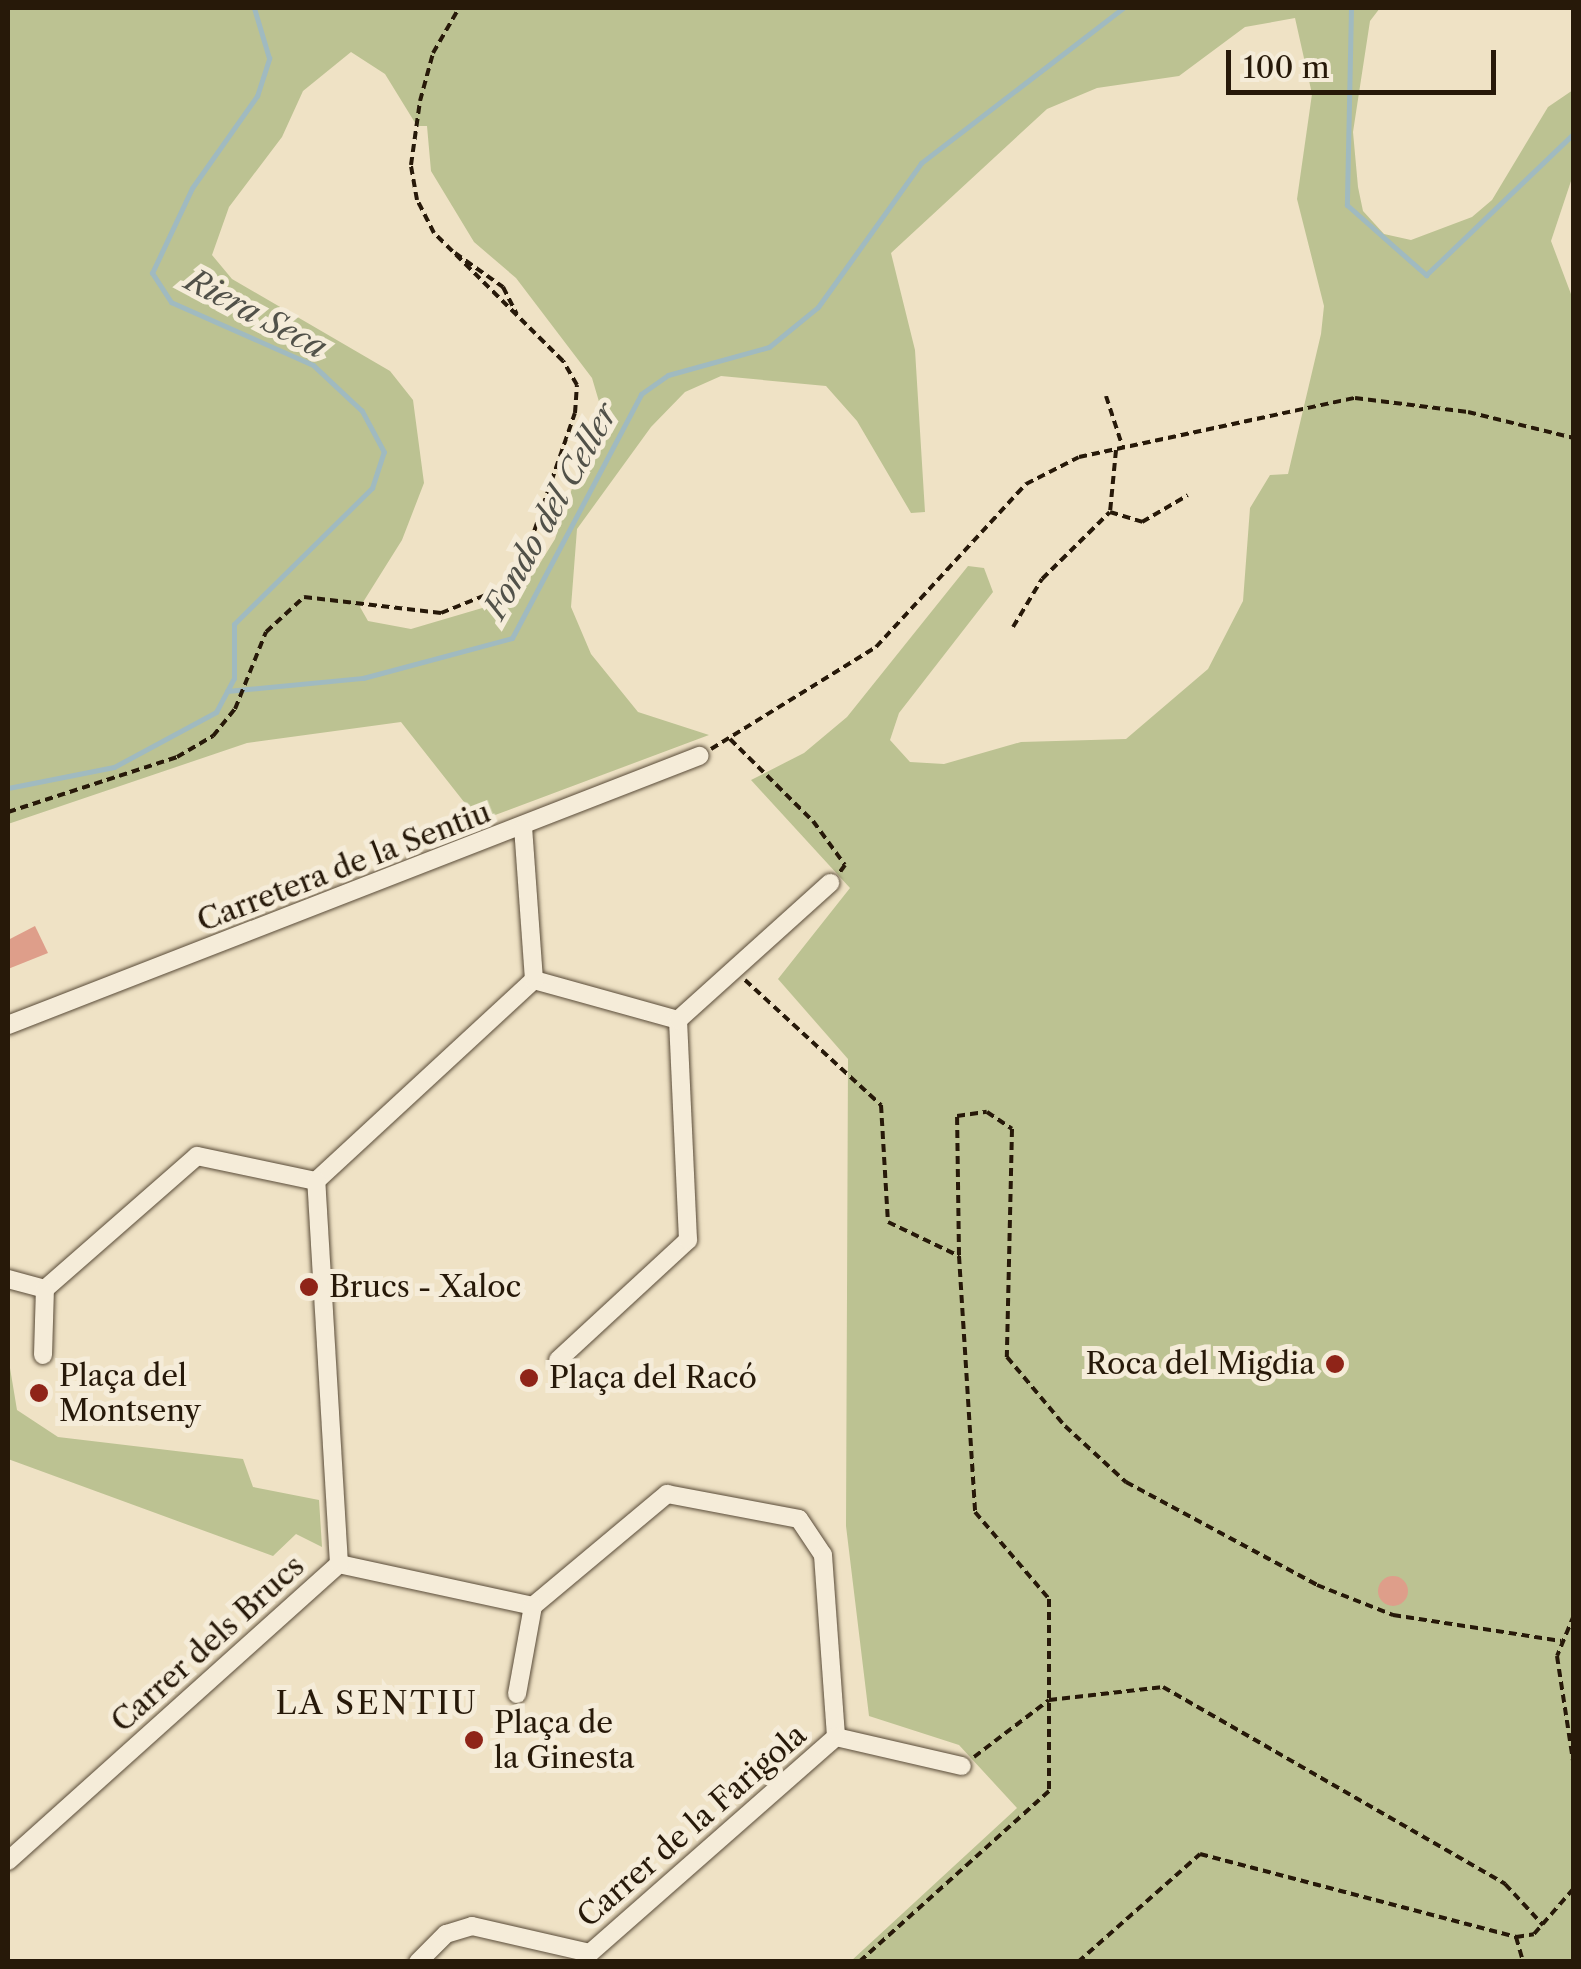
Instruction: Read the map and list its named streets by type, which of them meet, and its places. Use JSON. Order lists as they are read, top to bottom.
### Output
{
  "streets": {
    "street": ["Carretera de la Sentiu", "Carrer dels Brucs", "Carrer de la Farigola"]
  },
  "districts": ["LA SENTIU"],
  "water": ["Riera Seca", "Fondo del Celler"],
  "places": [
    "Brucs - Xaloc",
    "Roca del Migdia",
    "Plaça del Racó",
    "Plaça del Montseny",
    "Plaça de la Ginesta"
  ],
  "scale_bar": "100 m"
}
